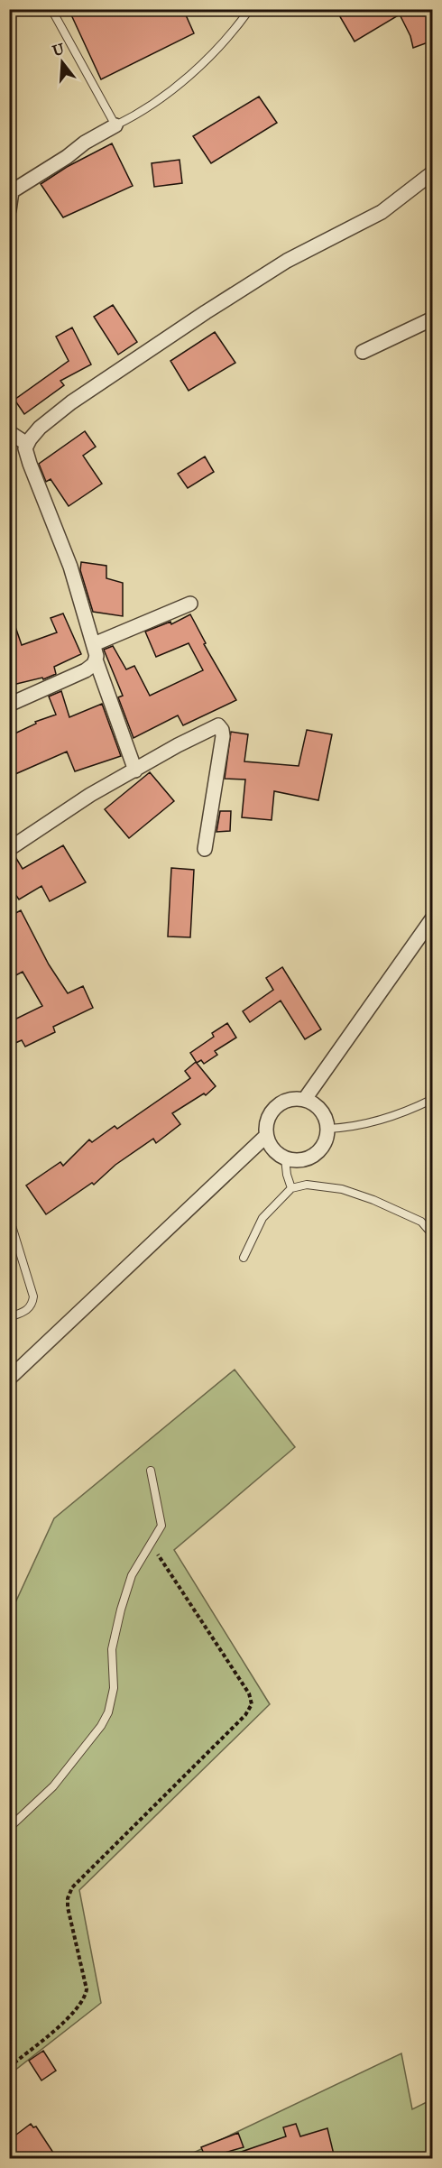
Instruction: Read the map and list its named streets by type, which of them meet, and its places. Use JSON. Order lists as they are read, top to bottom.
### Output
{
  "north": "top"
}
